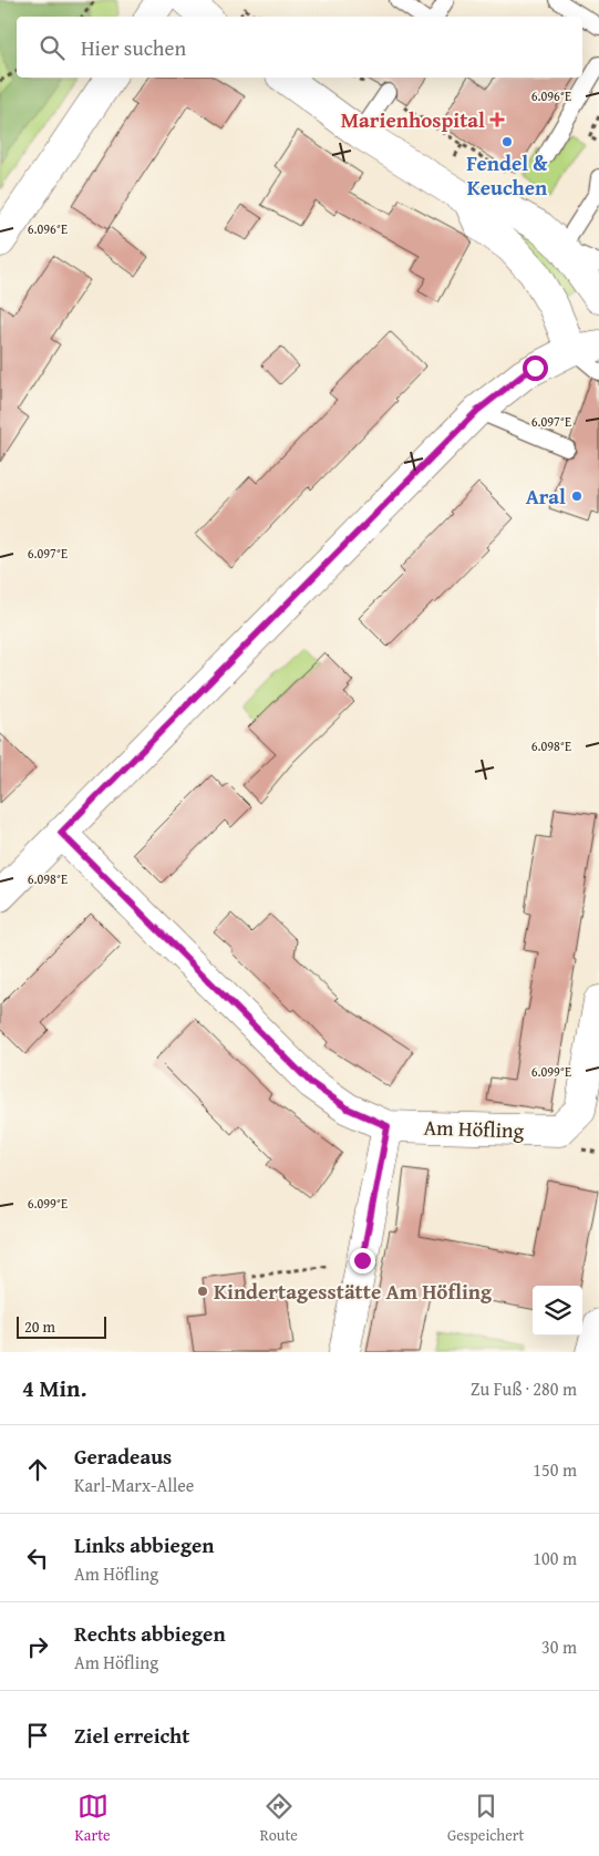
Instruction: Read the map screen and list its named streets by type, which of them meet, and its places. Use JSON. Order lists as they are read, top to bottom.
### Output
{
  "streets": {
    "street": ["Am Höfling"]
  },
  "places": {
    "health": ["Marienhospital"],
    "other": ["Fendel & Keuchen", "Aral", "Kindertagesstätte Am Höfling"]
  },
  "scale_bar": "20 m",
  "page": {
    "search": "Hier suchen",
    "scale": "20 m",
    "heading": ["4 Min.", "Zu Fuß · 280 m"],
    "list": [
      ["Geradeaus", "Karl-Marx-Allee", "150 m"],
      ["Links abbiegen", "Am Höfling", "100 m"],
      ["Rechts abbiegen", "Am Höfling", "30 m"],
      "Ziel erreicht"
    ],
    "nav": ["Karte", "Route", "Gespeichert"]
  },
  "coordinates": [
    "6.096°E",
    "6.097°E",
    "6.098°E",
    "6.099°E"
  ]
}
